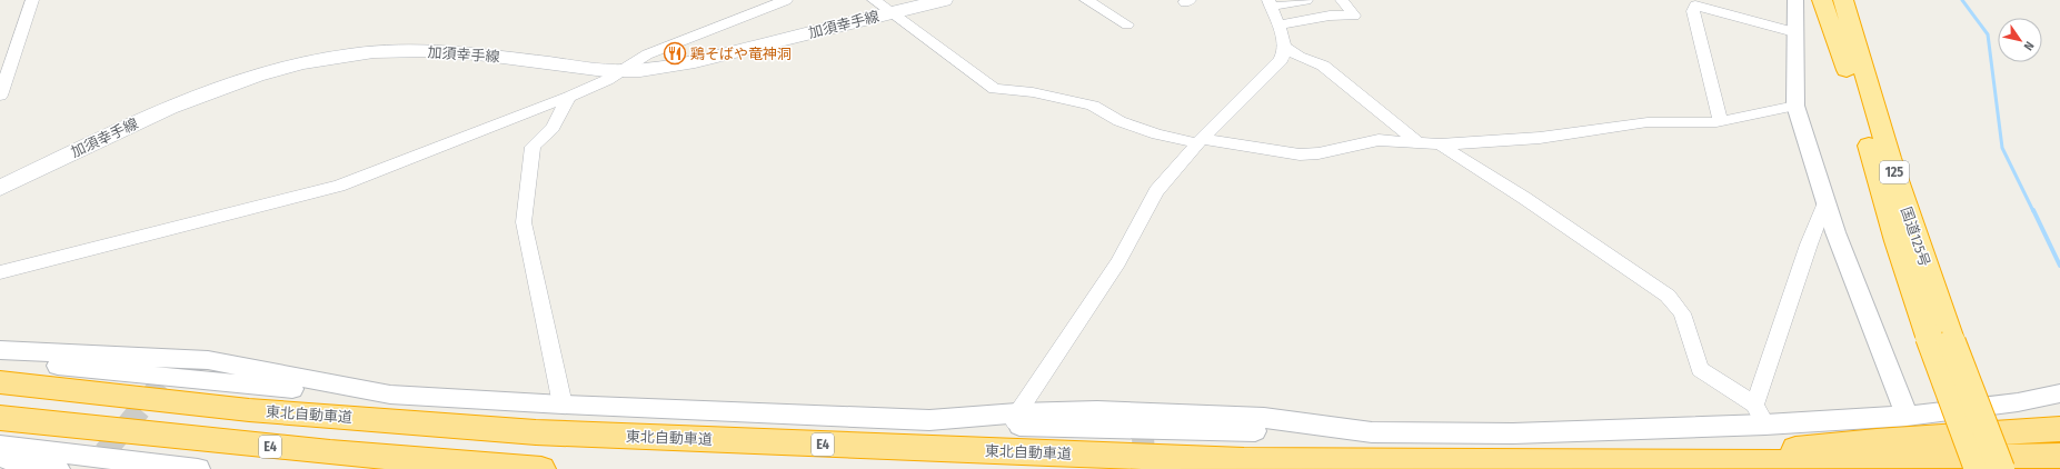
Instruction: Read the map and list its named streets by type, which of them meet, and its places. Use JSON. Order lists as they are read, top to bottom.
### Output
{
  "streets": {
    "highway": [
      "125",
      "国道125号",
      "東北自動車道",
      "E4"
    ],
    "main road": ["加須幸手線"]
  },
  "places": {
    "restaurant": ["鶏そばや竜神洞"]
  },
  "north": "bottom right"
}
